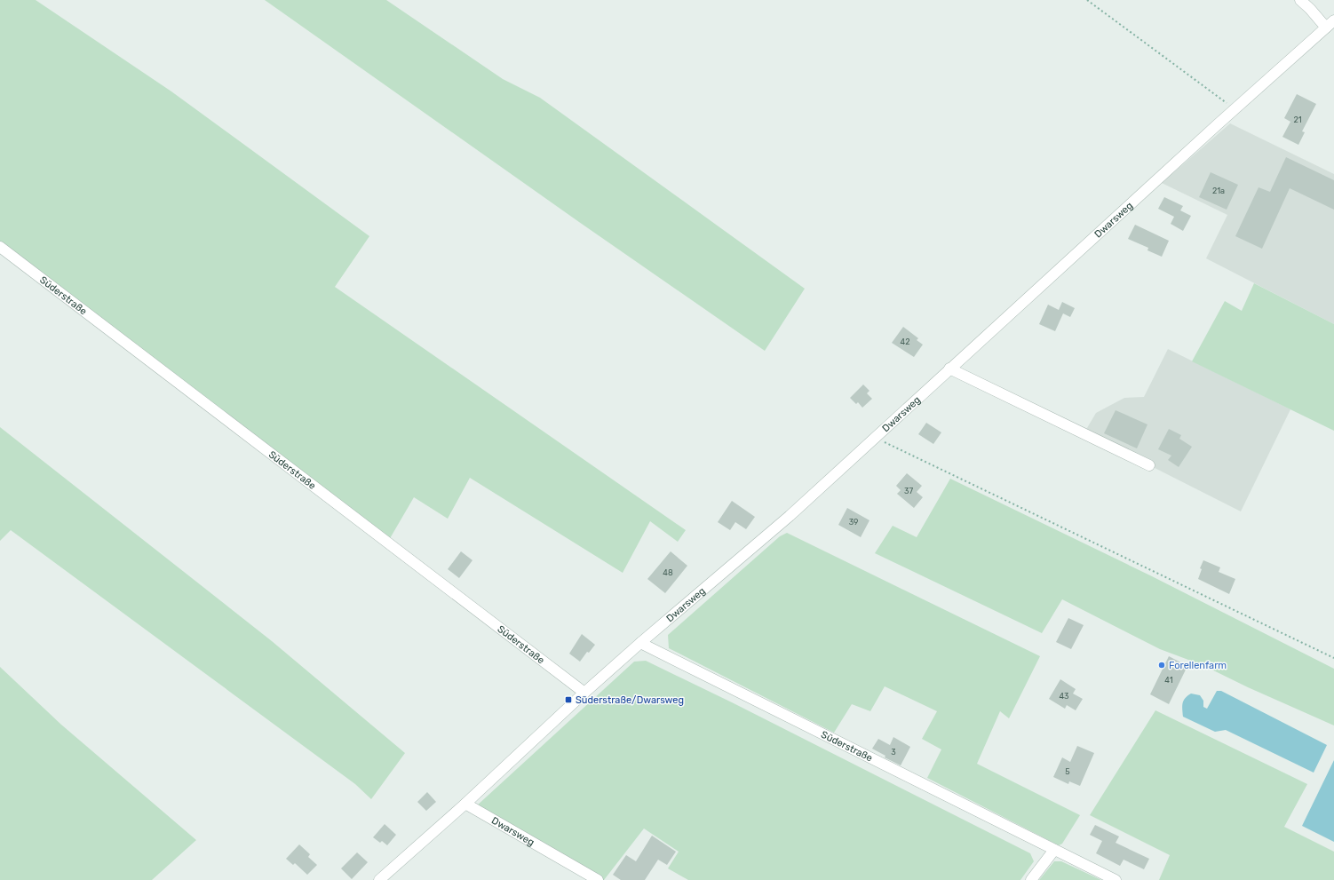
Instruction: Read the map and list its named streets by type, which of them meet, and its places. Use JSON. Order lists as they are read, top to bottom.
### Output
{
  "streets": {
    "street": ["Dwarsweg", "Süderstraße"]
  },
  "crossings": [
    ["Dwarsweg", "Süderstraße"]
  ],
  "places": {
    "other": ["Forellenfarm"],
    "transit": ["Süderstraße/Dwarsweg"]
  },
  "house_numbers": [
    "21",
    "21a",
    "42",
    "37",
    "39",
    "48",
    "41",
    "43",
    "3",
    "5"
  ]
}
